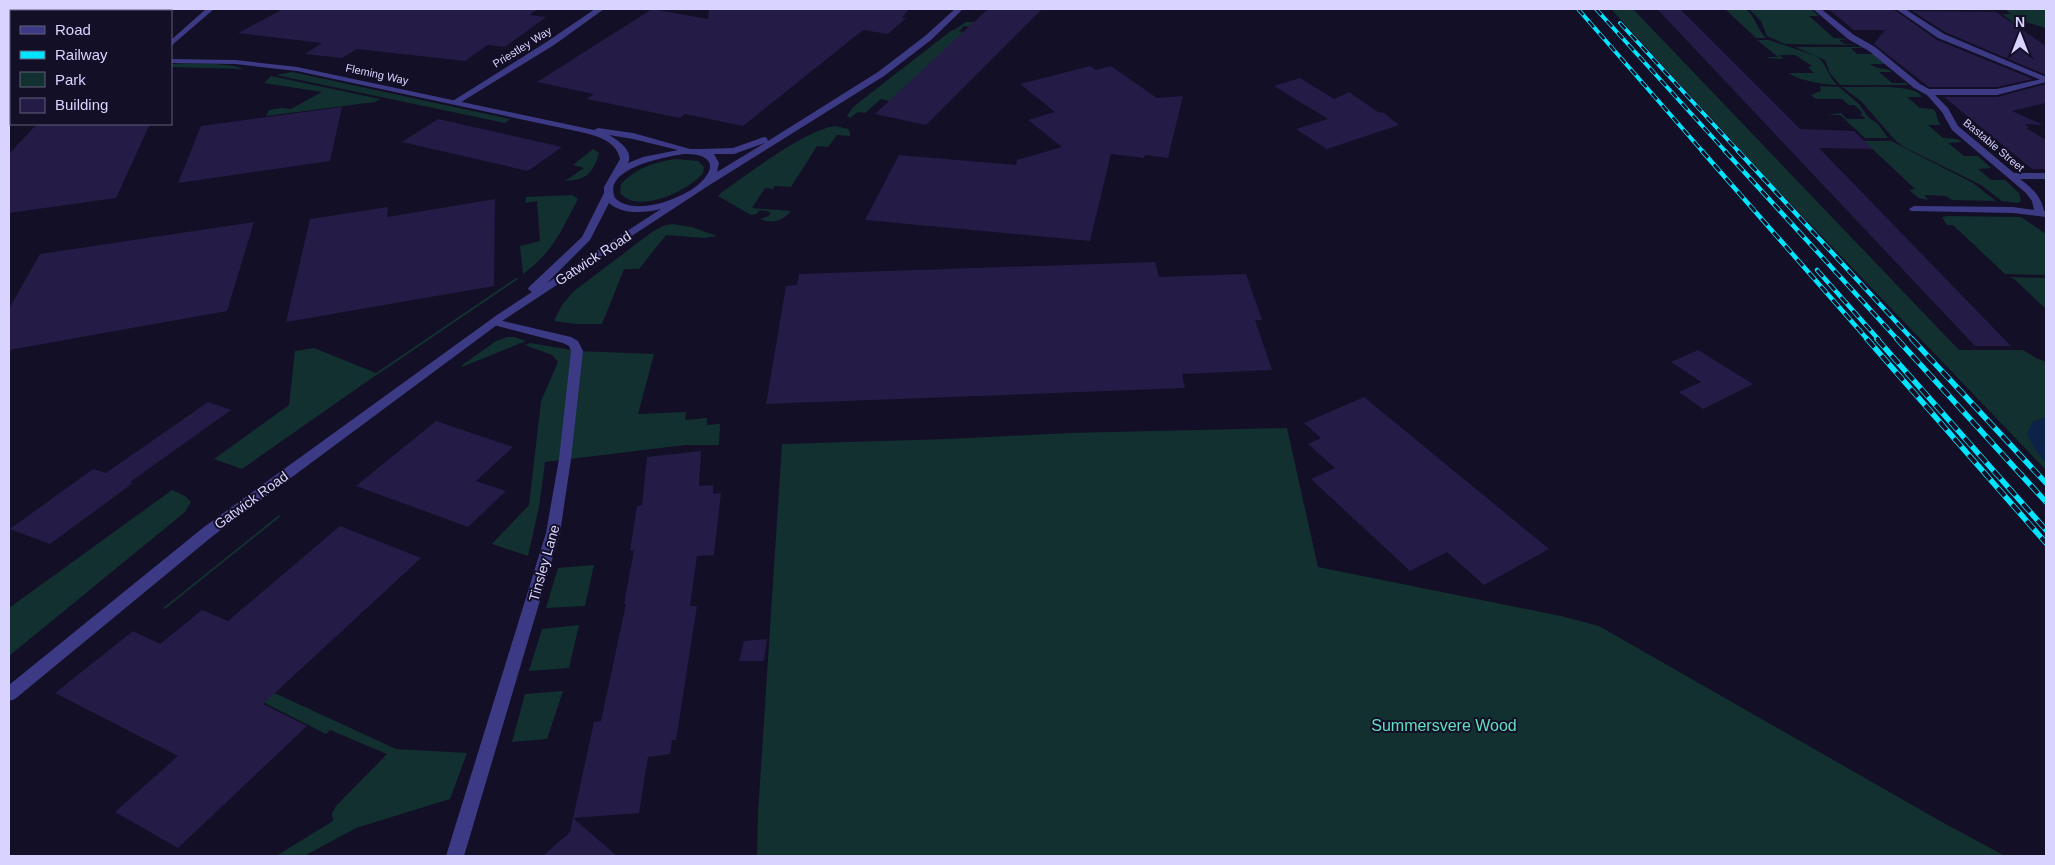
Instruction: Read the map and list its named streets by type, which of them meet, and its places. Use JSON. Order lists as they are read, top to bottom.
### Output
{
  "streets": {
    "street": [
      "Priestley Way",
      "Fleming Way",
      "Bastable Street",
      "Gatwick Road",
      "Tinsley Lane"
    ]
  },
  "crossings": [
    ["Priestley Way", "Fleming Way"],
    ["Fleming Way", "Gatwick Road"],
    ["Gatwick Road", "Tinsley Lane"]
  ],
  "parks": ["Summersvere Wood"],
  "legend": [
    "Road",
    "Railway",
    "Park",
    "Building"
  ],
  "north": "top"
}
